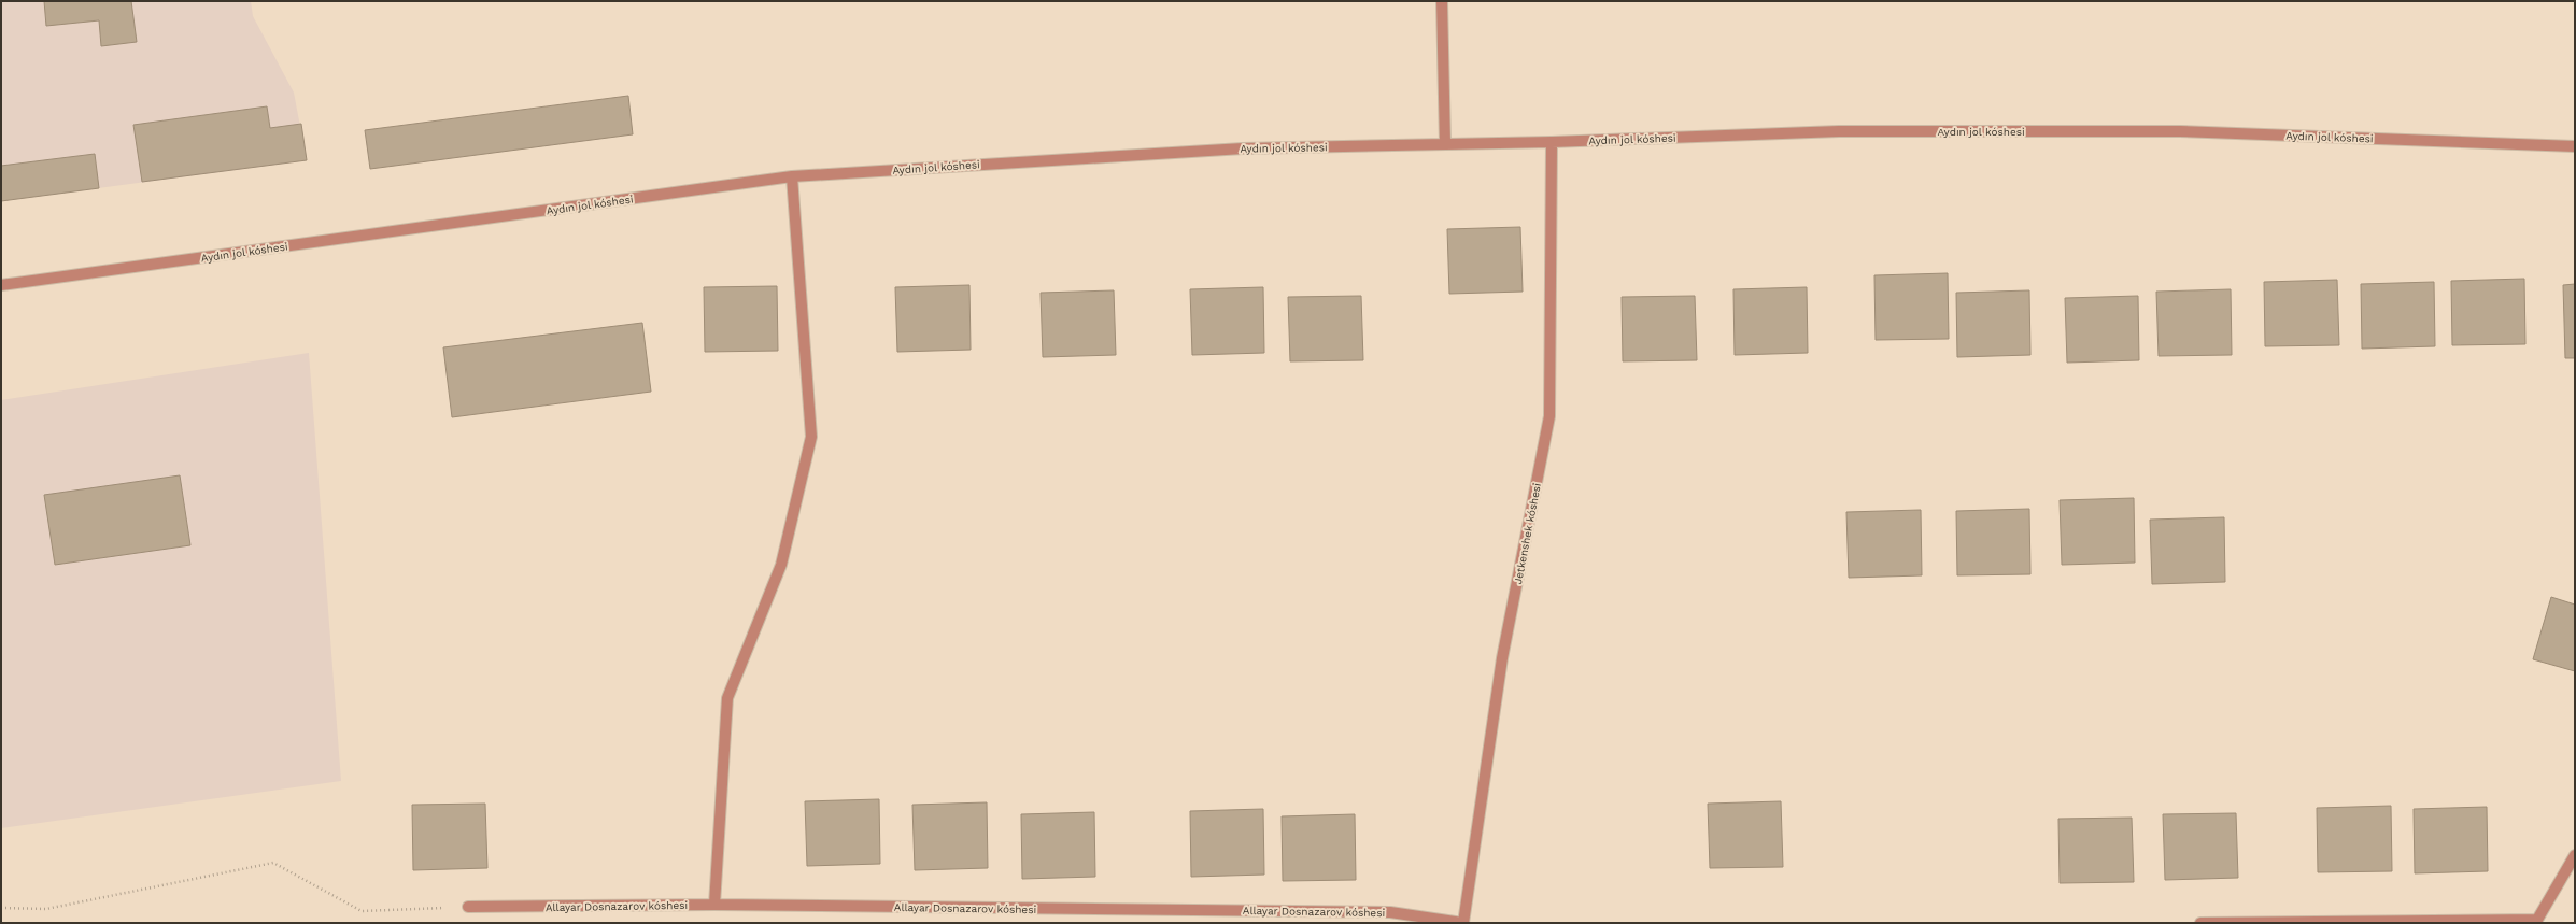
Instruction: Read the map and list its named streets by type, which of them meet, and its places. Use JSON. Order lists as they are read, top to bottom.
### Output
{
  "streets": {
    "street": ["Aydın jol kóshesi", "Jetkenshek kóshesi", "Allayar Dosnazarov kóshesi"]
  },
  "crossings": [
    ["Aydın jol kóshesi", "Jetkenshek kóshesi"],
    ["Jetkenshek kóshesi", "Allayar Dosnazarov kóshesi"]
  ]
}
